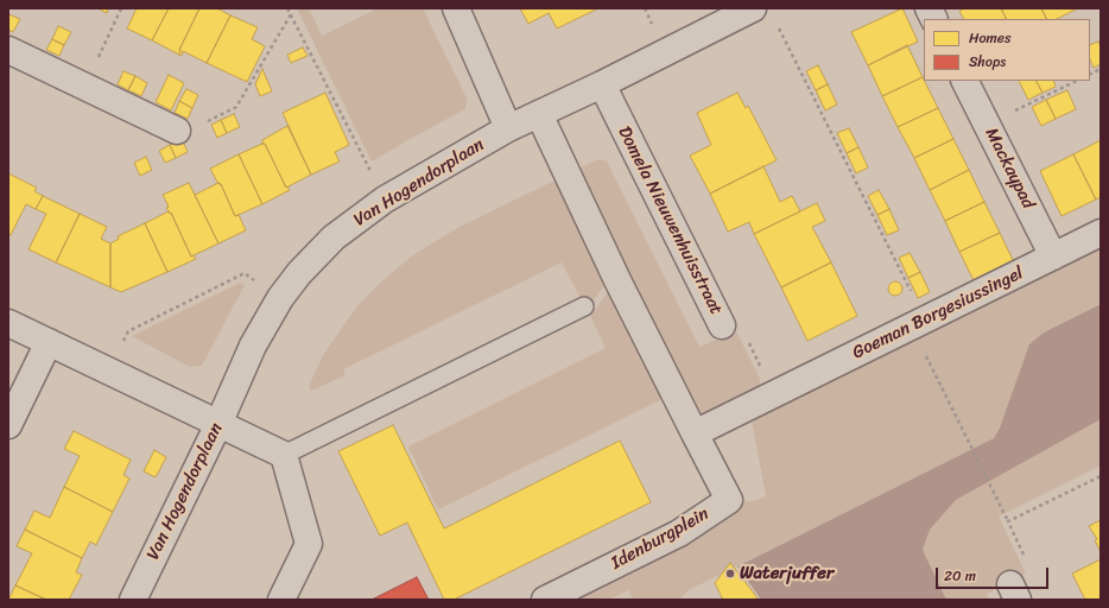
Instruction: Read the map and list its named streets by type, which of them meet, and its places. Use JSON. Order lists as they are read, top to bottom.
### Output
{
  "streets": {
    "street": [
      "Mackaypad",
      "Van Hogendorplaan",
      "Domela Nieuwenhuisstraat",
      "Goeman Borgesiussingel",
      "Idenburgplein"
    ]
  },
  "crossings": [
    ["Mackaypad", "Goeman Borgesiussingel"],
    ["Van Hogendorplaan", "Domela Nieuwenhuisstraat"],
    ["Domela Nieuwenhuisstraat", "Goeman Borgesiussingel"]
  ],
  "places": ["Waterjuffer"],
  "legend": ["Homes", "Shops"],
  "scale_bar": "20 m"
}
